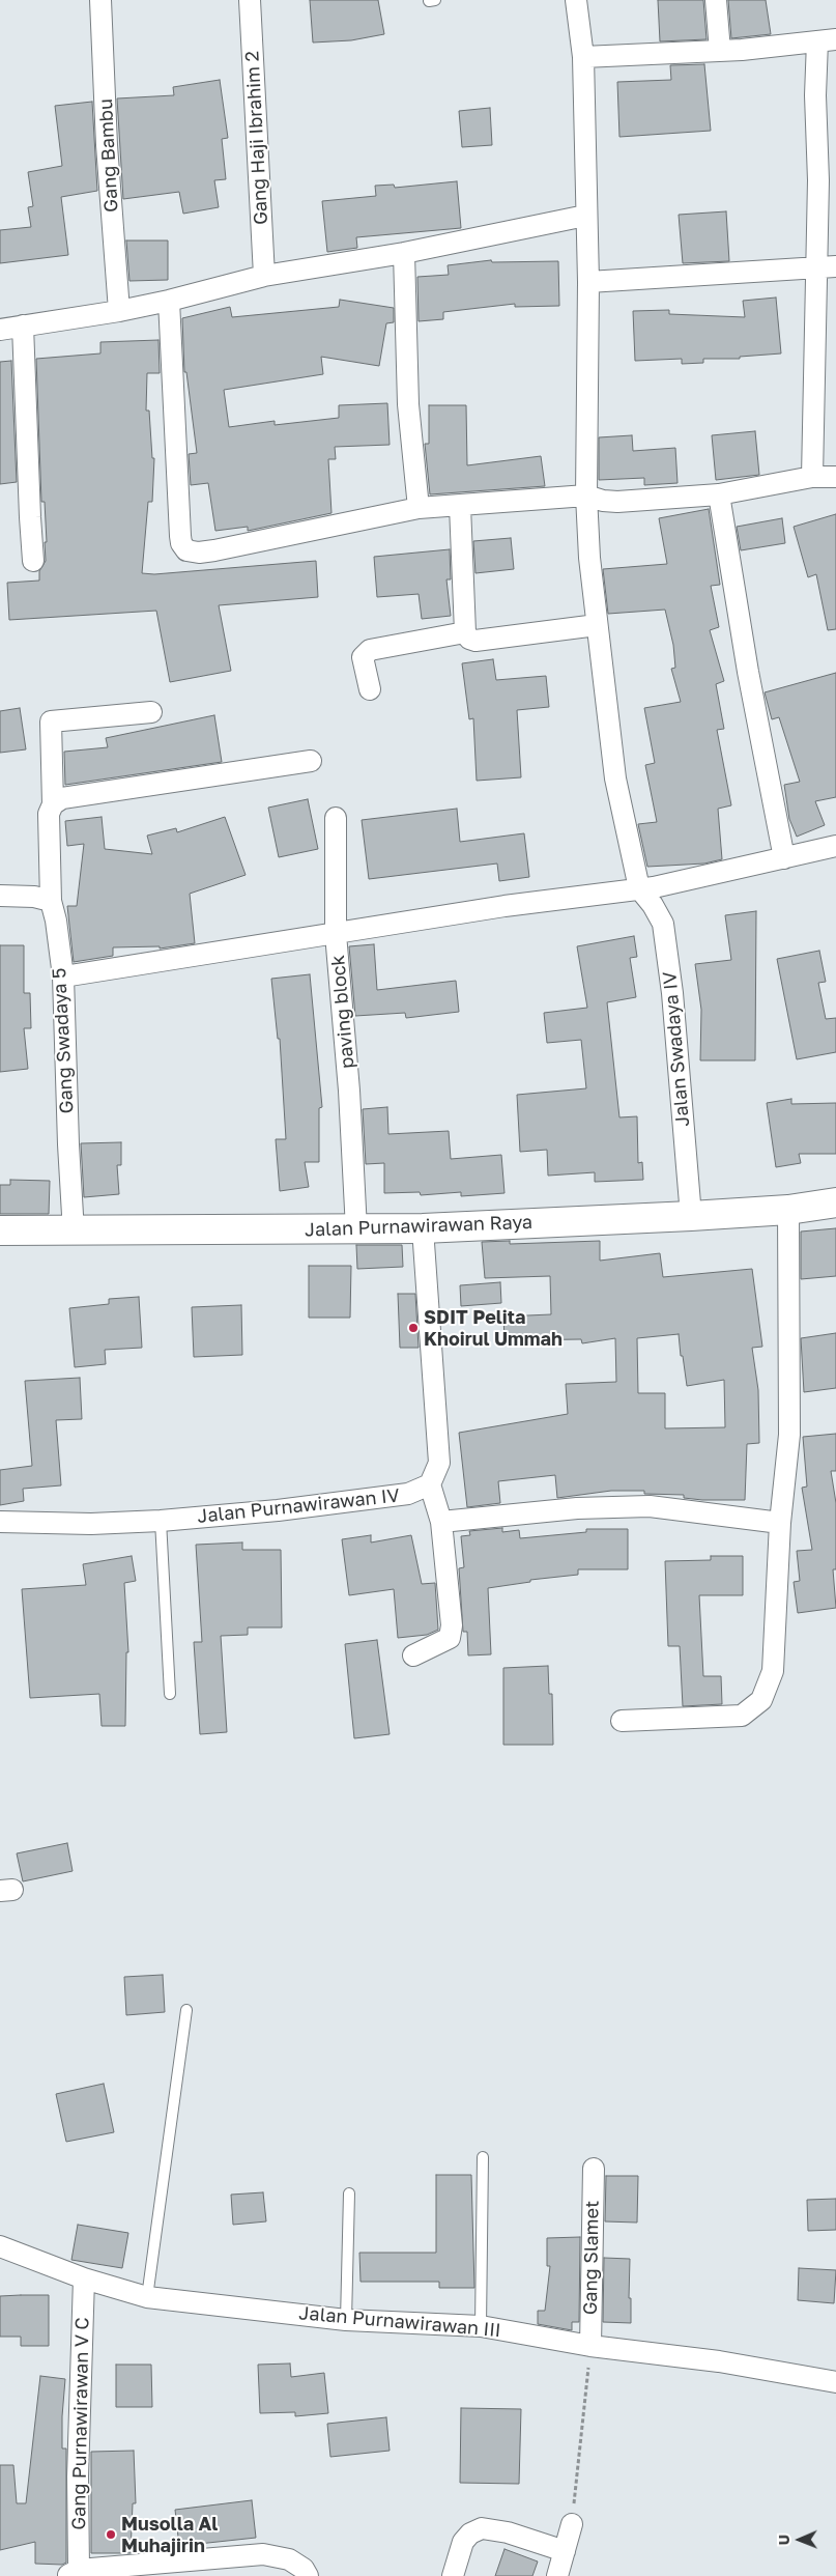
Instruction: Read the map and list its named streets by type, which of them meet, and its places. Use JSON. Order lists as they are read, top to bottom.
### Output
{
  "streets": {
    "street": [
      "Gang Haji Ibrahim 2",
      "Gang Bambu",
      "paving block",
      "Gang Swadaya 5",
      "Jalan Swadaya IV",
      "Jalan Purnawirawan Raya",
      "Jalan Purnawirawan IV",
      "Gang Slamet",
      "Jalan Purnawirawan III",
      "Gang Purnawirawan V C"
    ]
  },
  "crossings": [
    ["paving block", "Jalan Purnawirawan Raya"],
    ["Gang Swadaya 5", "Jalan Purnawirawan Raya"],
    ["Jalan Swadaya IV", "Jalan Purnawirawan Raya"],
    ["Gang Slamet", "Jalan Purnawirawan III"],
    ["Jalan Purnawirawan III", "Gang Purnawirawan V C"]
  ],
  "places": ["SDIT Pelita Khoirul Ummah", "Musolla Al Muhajirin"],
  "north": "left"
}
